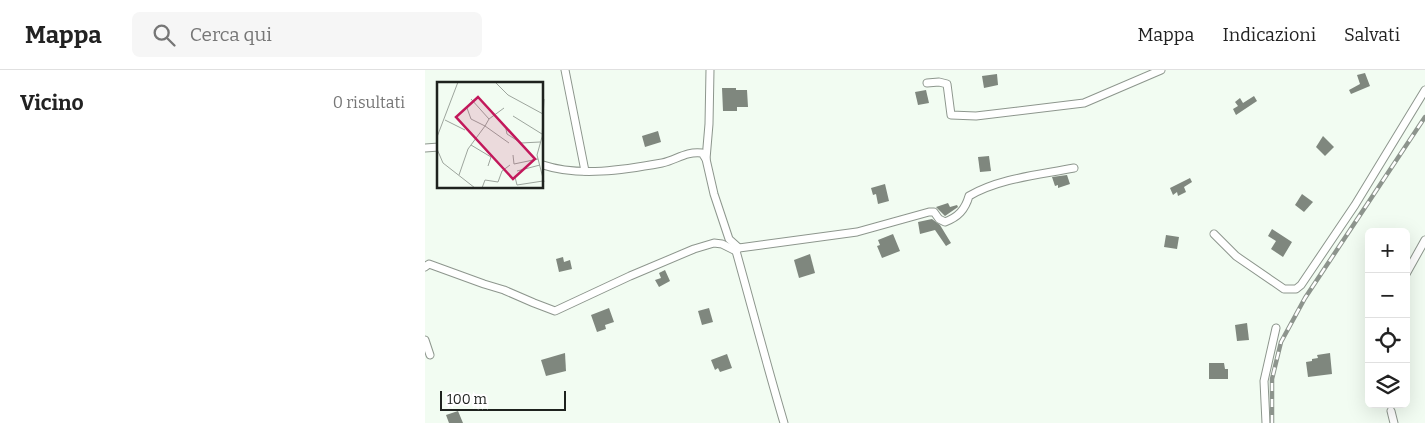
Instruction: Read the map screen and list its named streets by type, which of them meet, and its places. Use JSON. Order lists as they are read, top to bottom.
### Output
{
  "scale_bar": "100 m",
  "page": {
    "header": "Mappa",
    "search": "Cerca qui",
    "nav": ["Mappa", "Indicazioni", "Salvati"],
    "heading": ["Vicino", "0 risultati"],
    "map_buttons": ["+", "−"],
    "scale": "100 m"
  }
}
